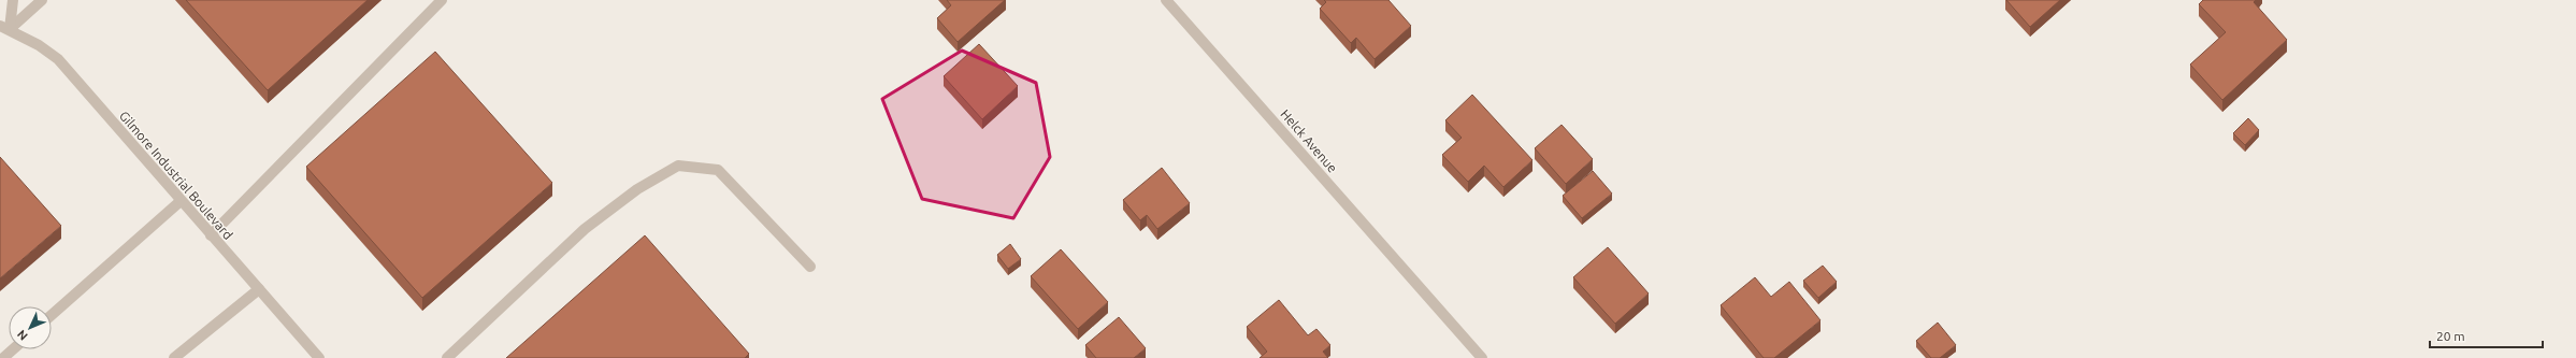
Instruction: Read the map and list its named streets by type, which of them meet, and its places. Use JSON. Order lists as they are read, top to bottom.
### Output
{
  "streets": {
    "street": ["Helck Avenue", "Gilmore Industrial Boulevard"]
  },
  "scale_bar": "20 m",
  "north": "bottom left"
}
